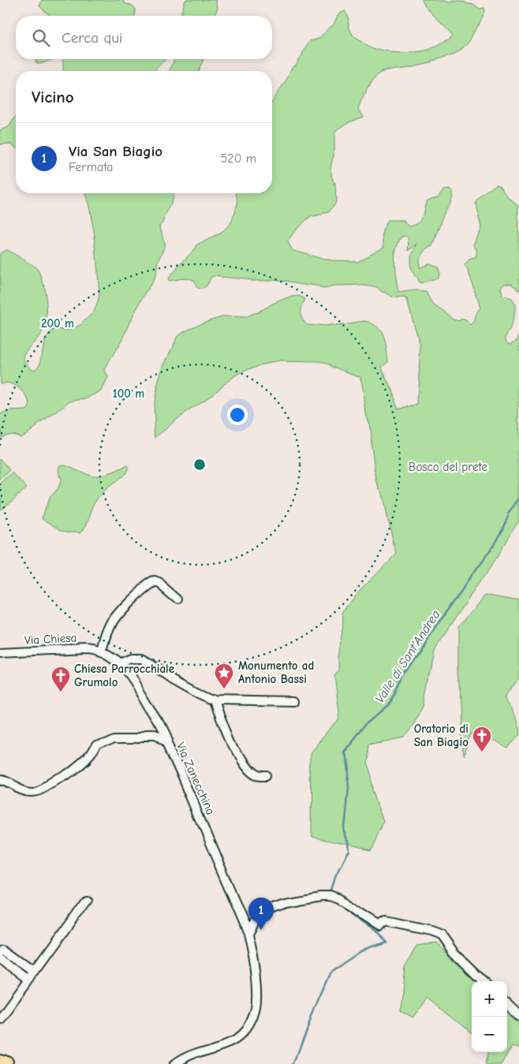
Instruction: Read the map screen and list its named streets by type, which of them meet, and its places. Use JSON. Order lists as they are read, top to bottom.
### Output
{
  "streets": {
    "street": ["Via Chiesa", "Via Zanecchina"]
  },
  "crossings": [
    ["Via Chiesa", "Via Zanecchina"]
  ],
  "water": ["Valle di Sant'Andrea"],
  "parks": ["Bosco del prete"],
  "places": {
    "place": ["Monumento ad Antonio Bassi"],
    "church": ["Chiesa Parrocchiale Grumolo", "Oratorio di San Biagio"]
  },
  "page": {
    "search": "Cerca qui",
    "heading": "Vicino",
    "list": [
      {
        "mark": "1",
        "name": "Via San Biagio",
        "note": "Fermata",
        "value": "520 m"
      }
    ],
    "pins": "1",
    "map_buttons": ["+", "−"]
  },
  "rings": ["200 m", "100 m"]
}
